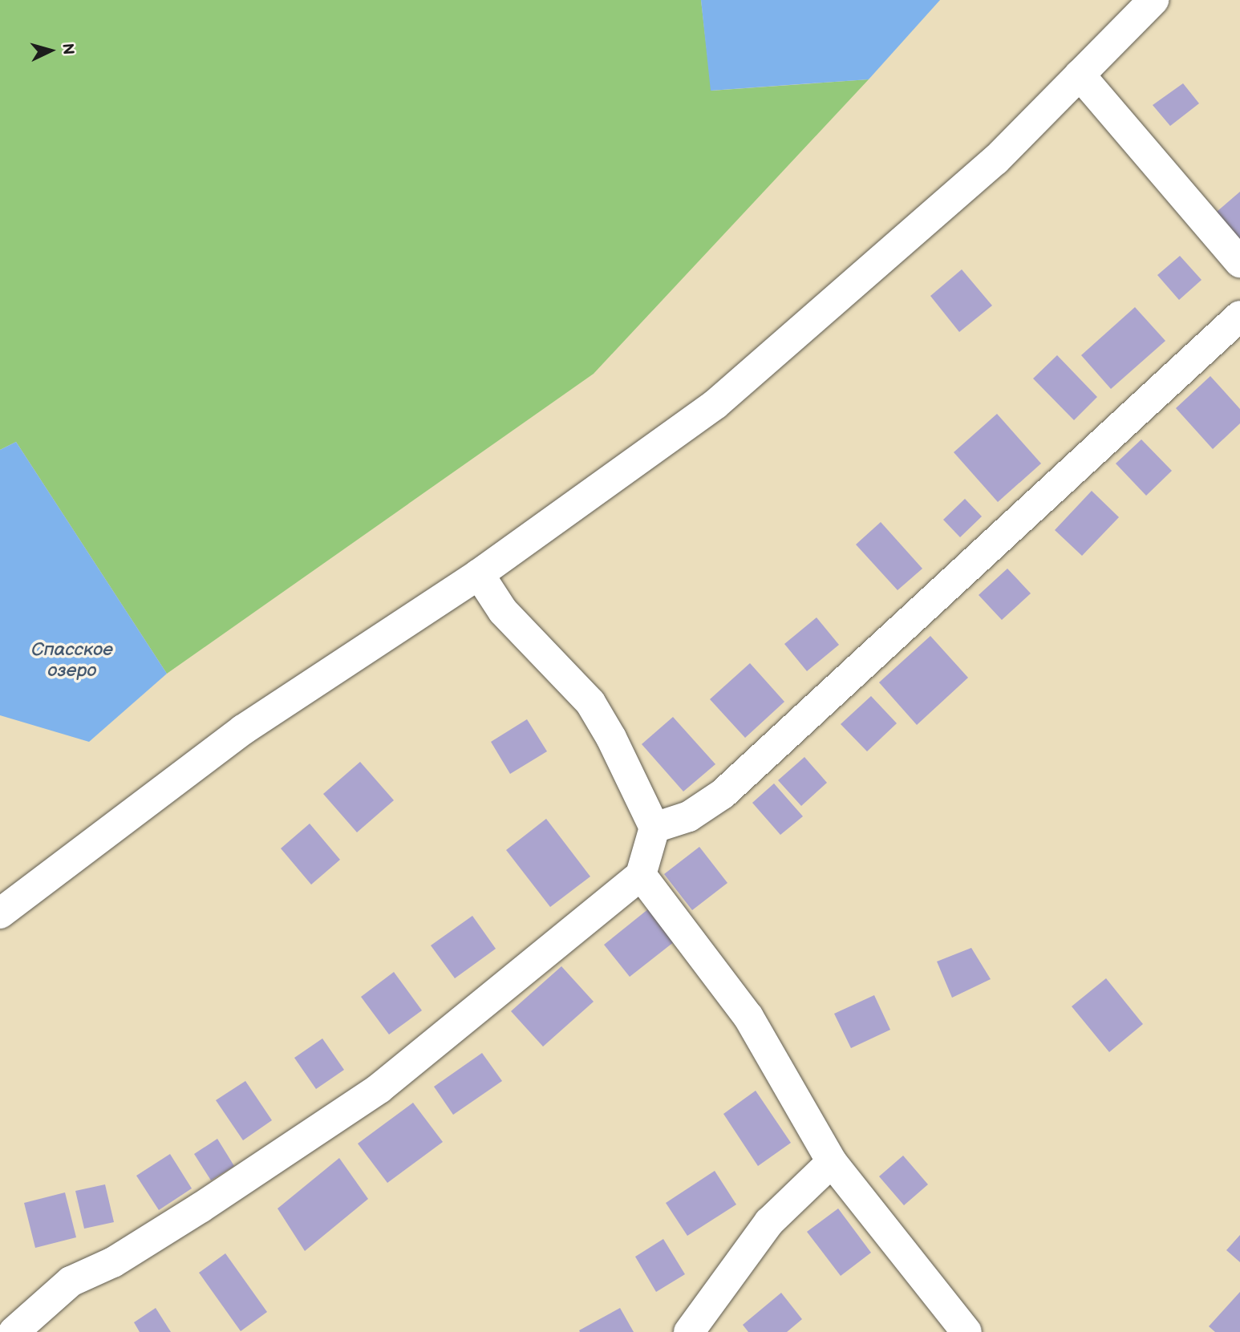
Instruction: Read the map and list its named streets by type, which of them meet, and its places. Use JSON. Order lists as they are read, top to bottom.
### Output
{
  "water": ["Спасское озеро"],
  "north": "right"
}
